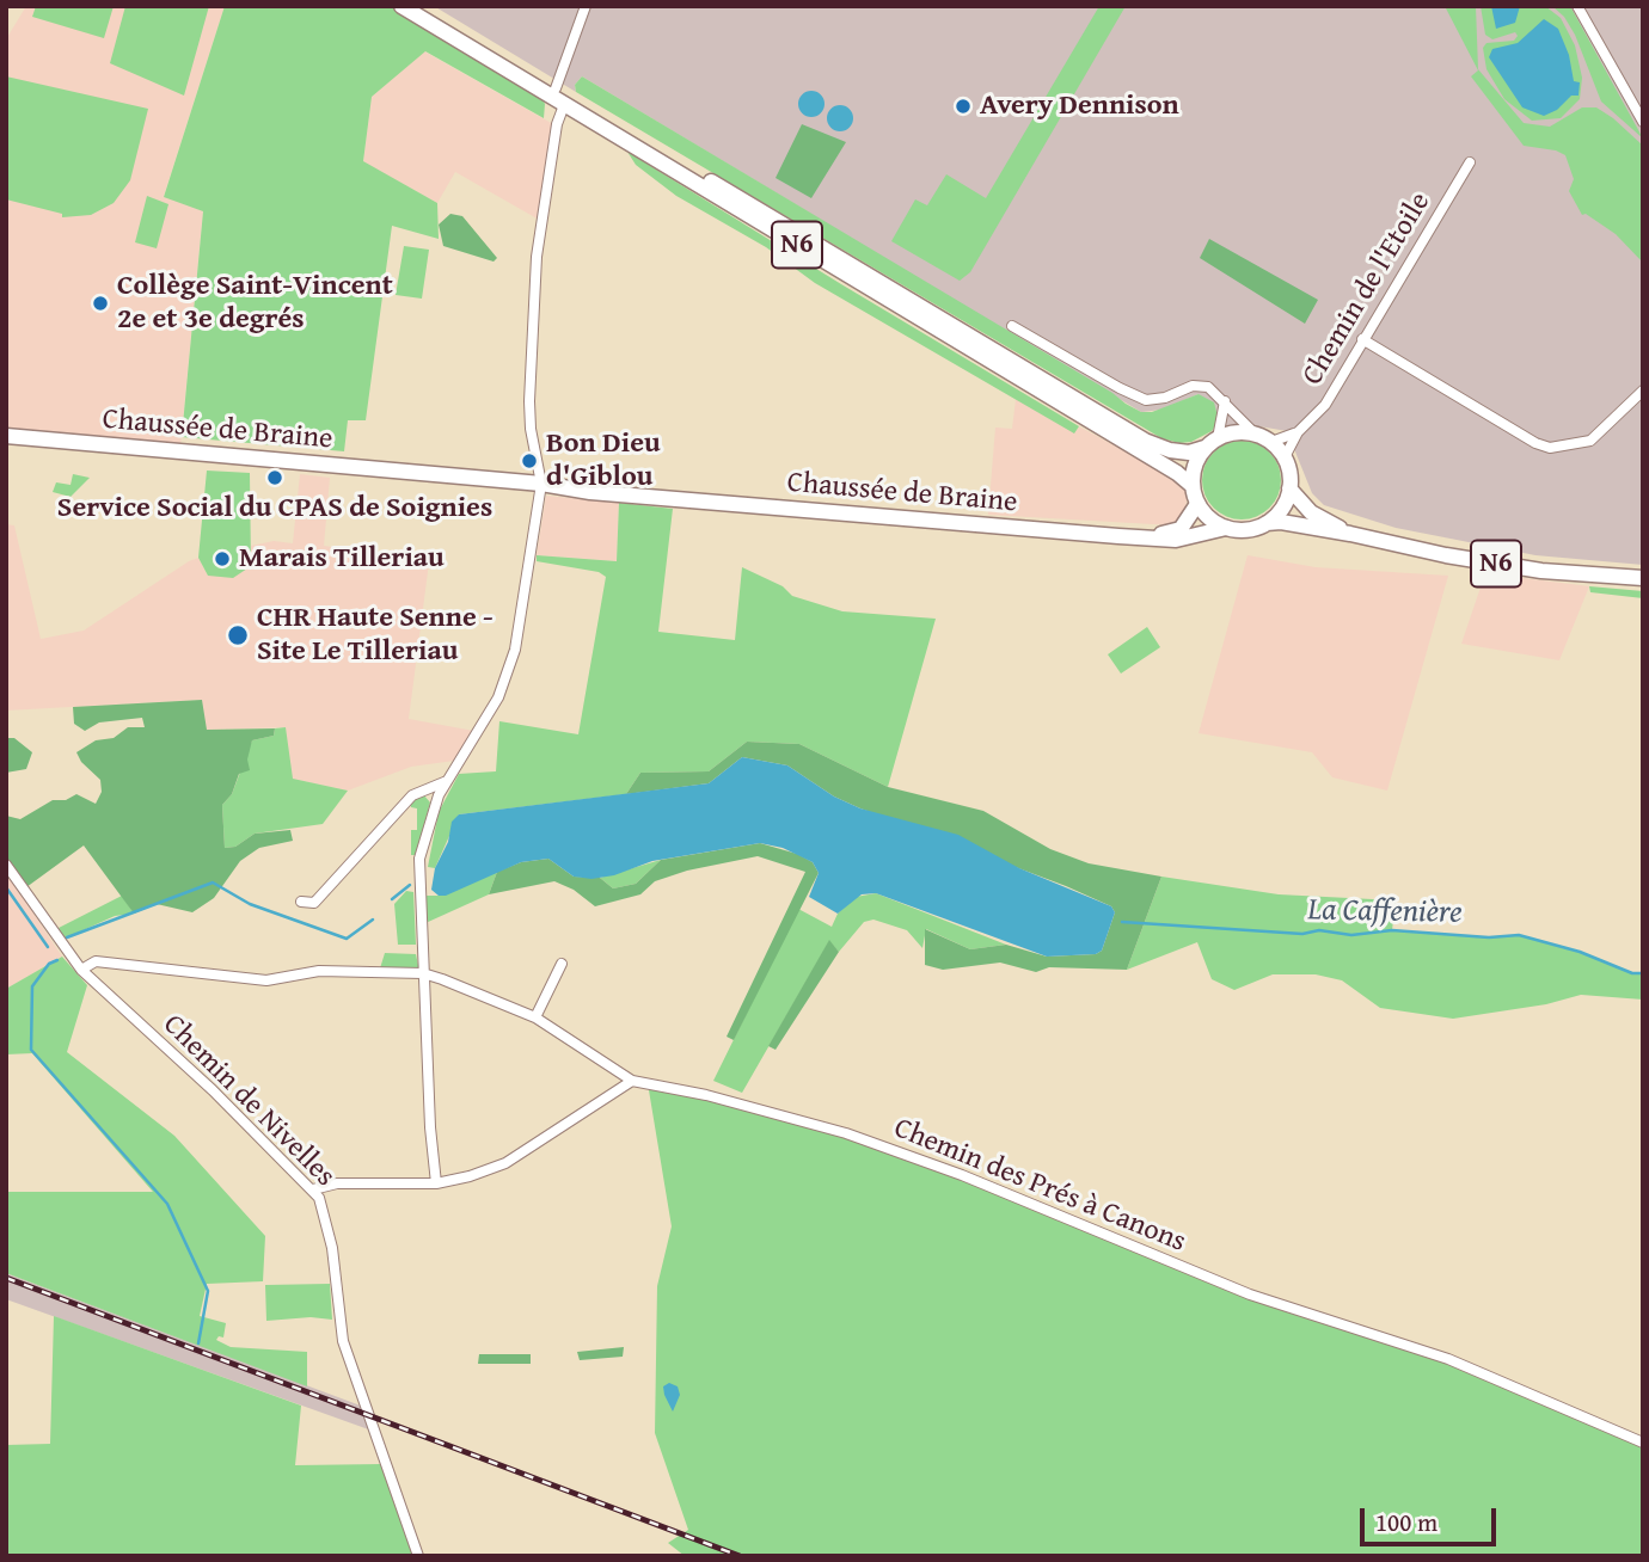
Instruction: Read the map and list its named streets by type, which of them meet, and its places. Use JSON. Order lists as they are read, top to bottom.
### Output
{
  "streets": {
    "main road": ["N6", "Chaussée de Braine"],
    "street": ["Chemin de l'Etoile", "Chemin de Nivelles", "Chemin des Prés à Canons"]
  },
  "crossings": [
    ["N6", "Chemin de l'Etoile"],
    ["N6", "Chaussée de Braine"],
    ["Chemin de l'Etoile", "Chaussée de Braine"]
  ],
  "water": ["La Caffenière"],
  "places": [
    "Avery Dennison",
    "Collège Saint-Vincent 2e et 3e degrés",
    "Bon Dieu d'Giblou",
    "Service Social du CPAS de Soignies",
    "Marais Tilleriau",
    "CHR Haute Senne - Site Le Tilleriau"
  ],
  "scale_bar": "100 m"
}
